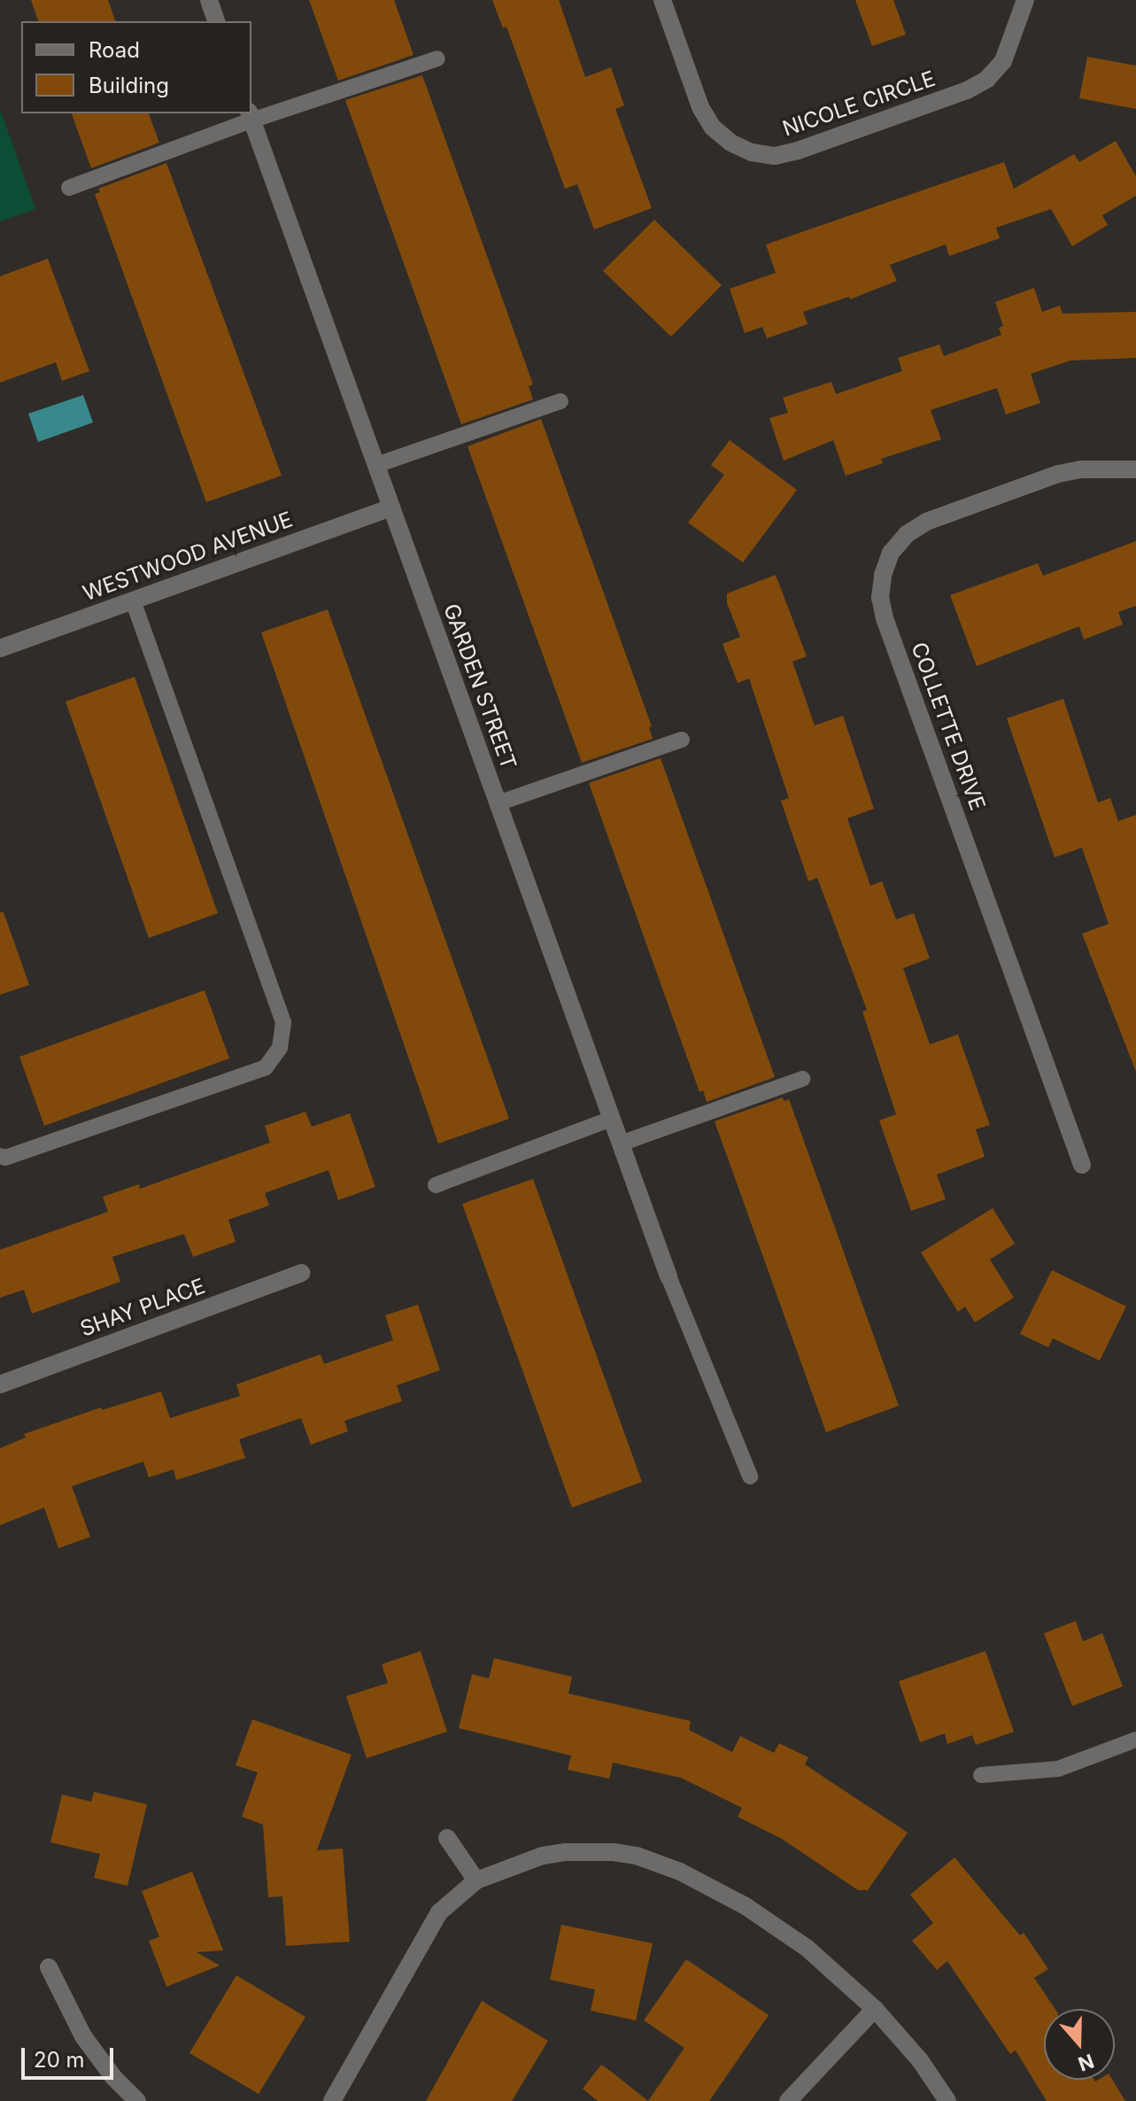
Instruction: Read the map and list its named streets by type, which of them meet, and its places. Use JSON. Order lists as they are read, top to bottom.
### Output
{
  "streets": {
    "street": [
      "NICOLE CIRCLE",
      "WESTWOOD AVENUE",
      "GARDEN STREET",
      "COLLETTE DRIVE",
      "SHAY PLACE"
    ]
  },
  "crossings": [
    ["WESTWOOD AVENUE", "GARDEN STREET"]
  ],
  "legend": ["Road", "Building"],
  "scale_bar": "20 m",
  "north": "bottom"
}
